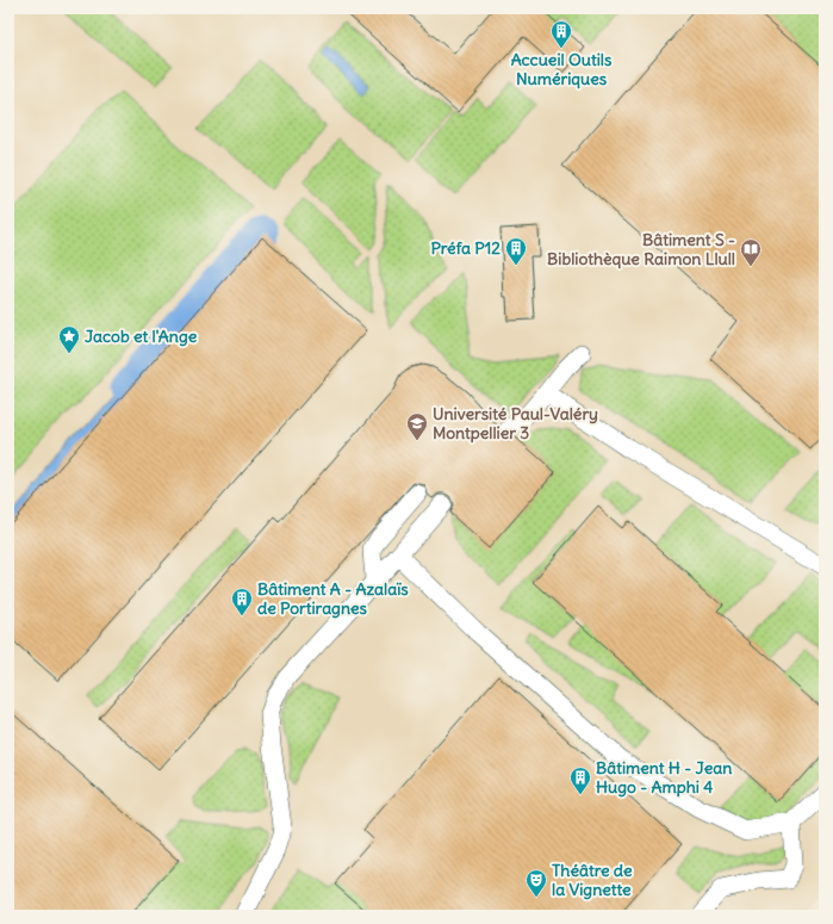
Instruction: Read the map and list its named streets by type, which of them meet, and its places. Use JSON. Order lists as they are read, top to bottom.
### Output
{
  "places": {
    "building": [
      "Accueil Outils Numériques",
      "Préfa P12",
      "Bâtiment A - Azalaïs de Portiragnes",
      "Bâtiment H - Jean Hugo - Amphi 4"
    ],
    "library": ["Bâtiment S - Bibliothèque Raimon Llull"],
    "place": ["Jacob et l'Ange"],
    "school or university": ["Université Paul-Valéry Montpellier 3"],
    "theatre": ["Théâtre de la Vignette"]
  }
}
